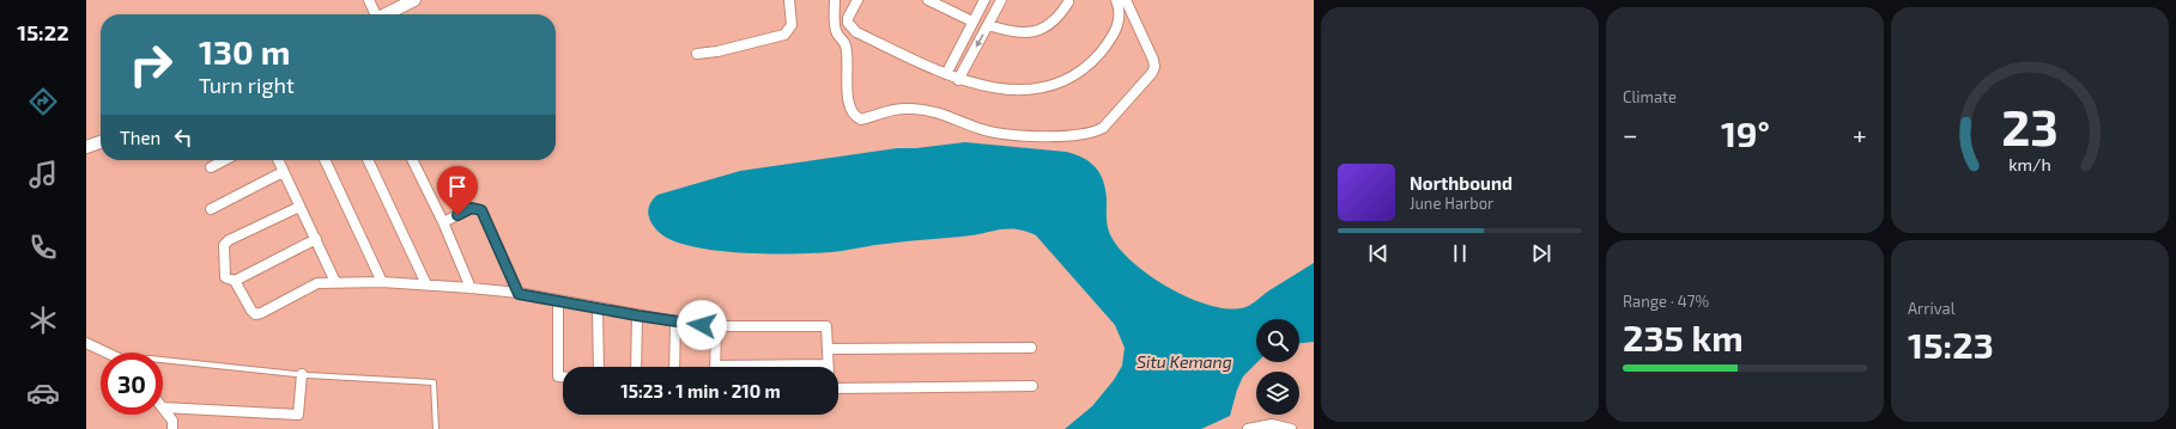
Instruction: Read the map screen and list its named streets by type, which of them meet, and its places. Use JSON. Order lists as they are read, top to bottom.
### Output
{
  "water": ["Situ Kemang"],
  "page": {
    "tabs": "15:22",
    "tile": [
      "Climate",
      ["Range · 47%", "235 km"],
      ["Arrival", "15:23"]
    ],
    "turn": ["130 m", "Turn right"],
    "heat": ["−", "19°", "+"],
    "then": "Then",
    "song": ["Northbound", "June Harbor"],
    "limit": "30",
    "trip": "15:23 · 1 min · 210 m",
    "gauge": ["23", "km/h"]
  }
}
